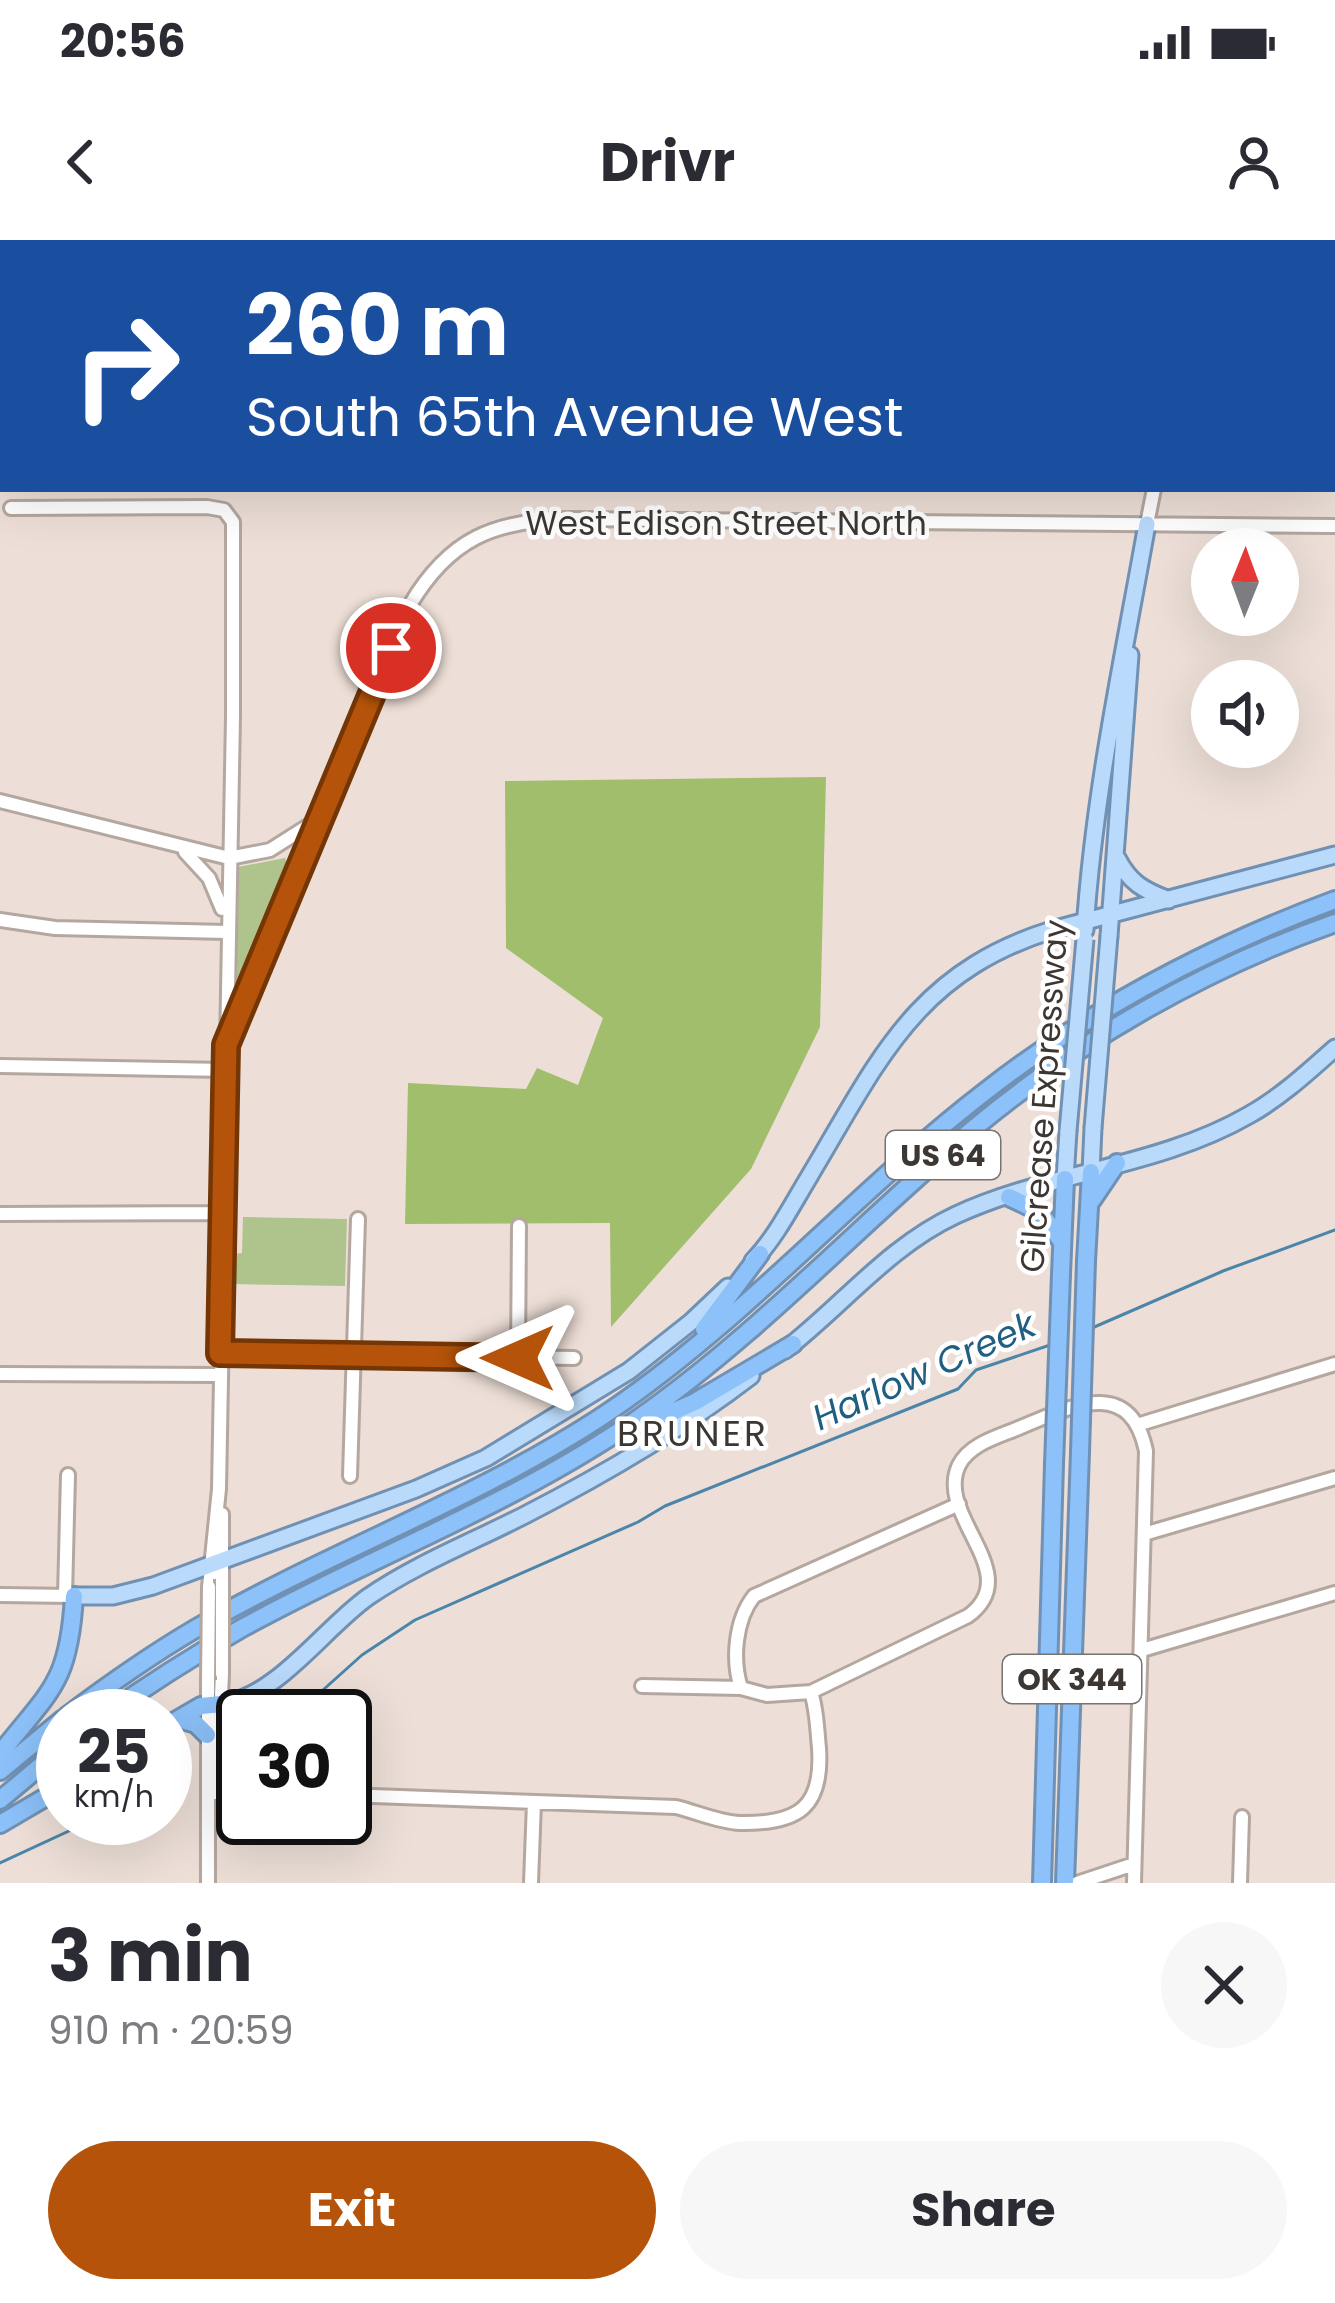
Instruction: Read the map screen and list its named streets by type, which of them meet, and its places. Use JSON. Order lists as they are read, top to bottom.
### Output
{
  "streets": {
    "highway": ["Gilcrease Expressway", "US 64", "OK 344"],
    "street": ["West Edison Street North"]
  },
  "crossings": [
    ["West Edison Street North", "Gilcrease Expressway"]
  ],
  "districts": ["BRUNER"],
  "water": ["Harlow Creek"],
  "north": "top",
  "page": {
    "status": "20:56",
    "header": "Drivr",
    "turn": ["260 m", "South 65th Avenue West"],
    "speed": "25 km/h",
    "limit": "30",
    "heading": ["3 min", "910 m · 20:59"],
    "buttons": ["Exit", "Share"]
  }
}
